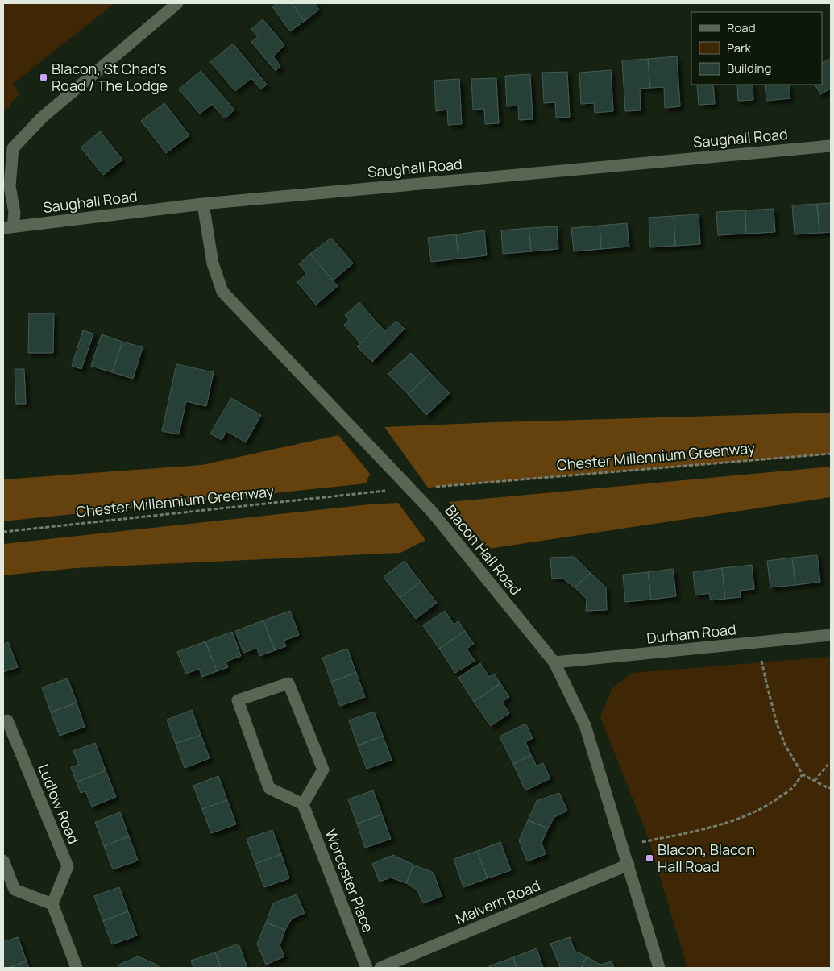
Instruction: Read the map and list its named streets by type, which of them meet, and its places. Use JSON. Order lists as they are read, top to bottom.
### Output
{
  "streets": {
    "street": [
      "Saughall Road",
      "Blacon Hall Road",
      "Durham Road",
      "Ludlow Road",
      "Worcester Place",
      "Malvern Road"
    ],
    "path": ["Chester Millennium Greenway"]
  },
  "crossings": [
    ["Saughall Road", "Blacon Hall Road"],
    ["Blacon Hall Road", "Durham Road"],
    ["Blacon Hall Road", "Malvern Road"]
  ],
  "places": {
    "transit": ["Blacon, St Chad's Road / The Lodge", "Blacon, Blacon Hall Road"]
  },
  "legend": ["Road", "Park", "Building"]
}
